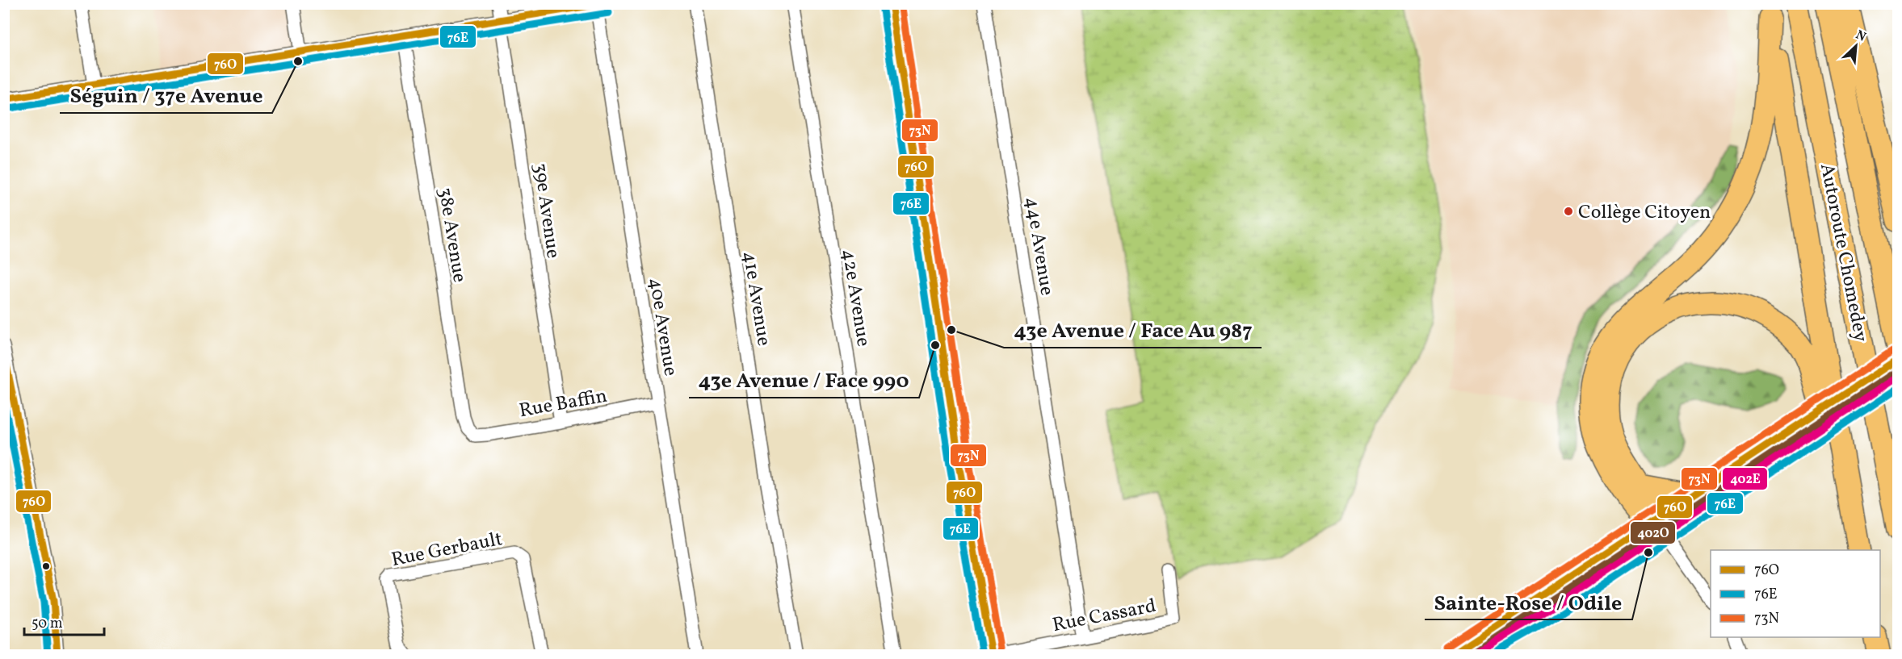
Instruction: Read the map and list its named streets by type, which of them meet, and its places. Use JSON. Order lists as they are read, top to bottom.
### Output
{
  "streets": {
    "highway": ["Autoroute Chomedey"],
    "street": [
      "39e Avenue",
      "38e Avenue",
      "44e Avenue",
      "42e Avenue",
      "41e Avenue",
      "40e Avenue",
      "Rue Baffin",
      "Rue Gerbault",
      "Rue Cassard"
    ]
  },
  "crossings": [
    ["39e Avenue", "Rue Baffin"],
    ["38e Avenue", "Rue Baffin"],
    ["44e Avenue", "Rue Cassard"],
    ["40e Avenue", "Rue Baffin"]
  ],
  "places": [
    "Séguin / 37e Avenue",
    "Collège Citoyen",
    "43e Avenue / Face Au 987",
    "43e Avenue / Face 990",
    "Sainte-Rose / Odile"
  ],
  "lines": [
    "transit line 76O",
    "transit line 73N",
    "transit line 76E",
    "transit line 402O",
    "transit line 402E"
  ],
  "legend": ["76O", "76E", "73N"],
  "scale_bar": "50 m",
  "north": "top right"
}
